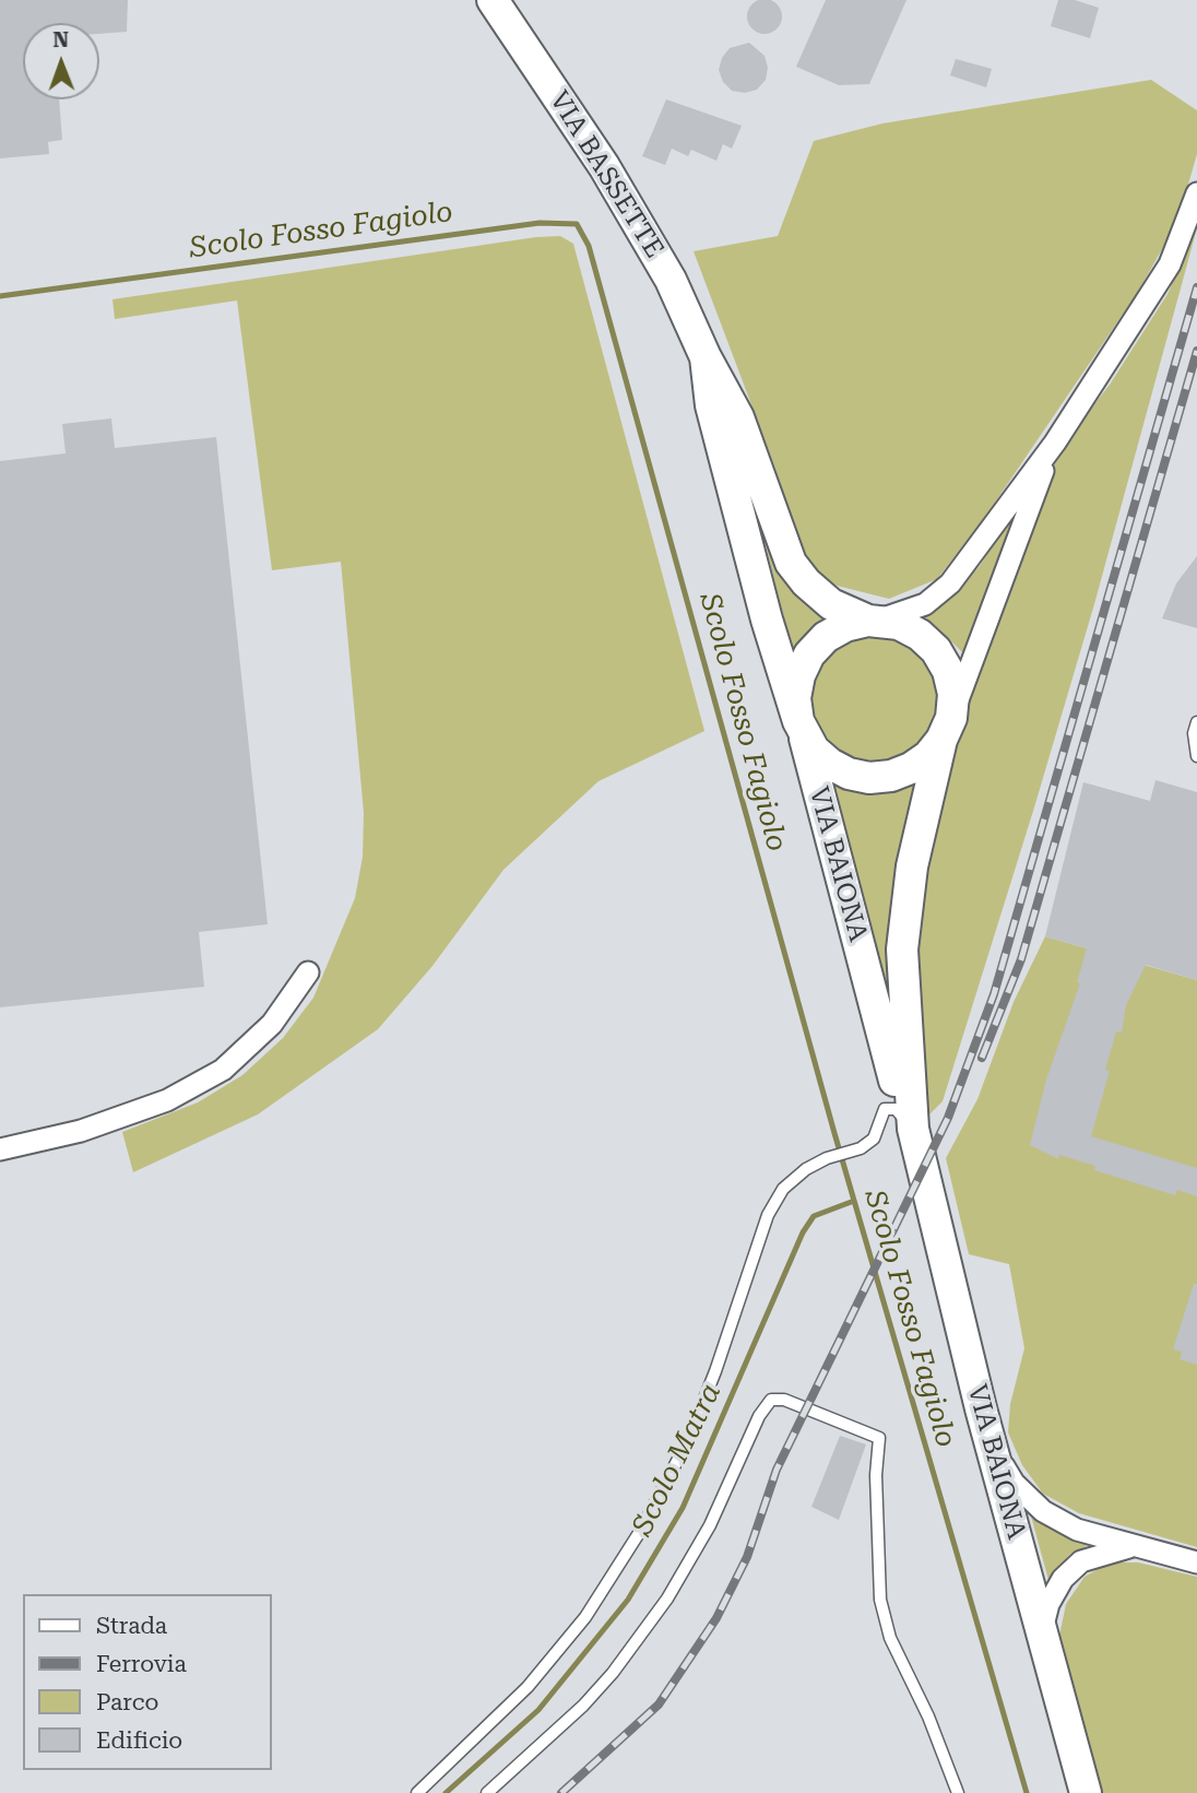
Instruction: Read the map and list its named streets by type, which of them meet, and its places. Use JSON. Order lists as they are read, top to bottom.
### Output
{
  "streets": {
    "main road": ["VIA BASSETTE", "VIA BAIONA"]
  },
  "crossings": [
    ["VIA BASSETTE", "VIA BAIONA"]
  ],
  "water": ["Scolo Fosso Fagiolo", "Scolo Matra"],
  "legend": [
    "Strada",
    "Ferrovia",
    "Parco",
    "Edificio"
  ],
  "north": "top"
}
